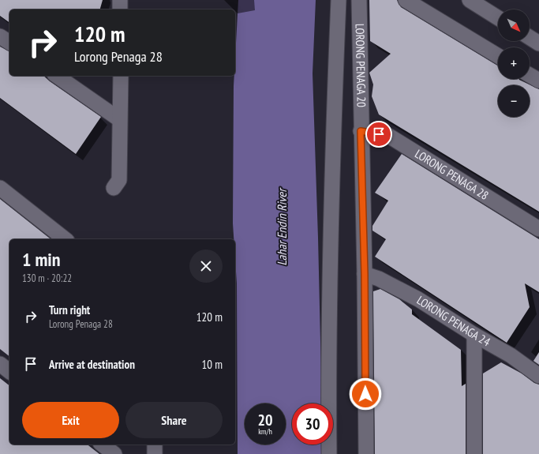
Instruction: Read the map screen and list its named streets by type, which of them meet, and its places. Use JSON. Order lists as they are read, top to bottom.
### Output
{
  "streets": {
    "street": ["LORONG PENAGA 20", "LORONG PENAGA 28", "LORONG PENAGA 24"]
  },
  "crossings": [
    ["LORONG PENAGA 20", "LORONG PENAGA 28"],
    ["LORONG PENAGA 20", "LORONG PENAGA 24"]
  ],
  "water": ["Lahar Endin River"],
  "north": "bottom right",
  "page": {
    "map_buttons": ["+", "−"],
    "turn": ["120 m", "Lorong Penaga 28"],
    "heading": ["1 min", "130 m · 20:22"],
    "list": [
      {
        "name": "Turn right",
        "note": "Lorong Penaga 28",
        "value": "120 m"
      },
      {
        "name": "Arrive at destination",
        "value": "10 m"
      }
    ],
    "buttons": ["Exit", "Share"],
    "speed": "20 km/h",
    "limit": "30"
  }
}
